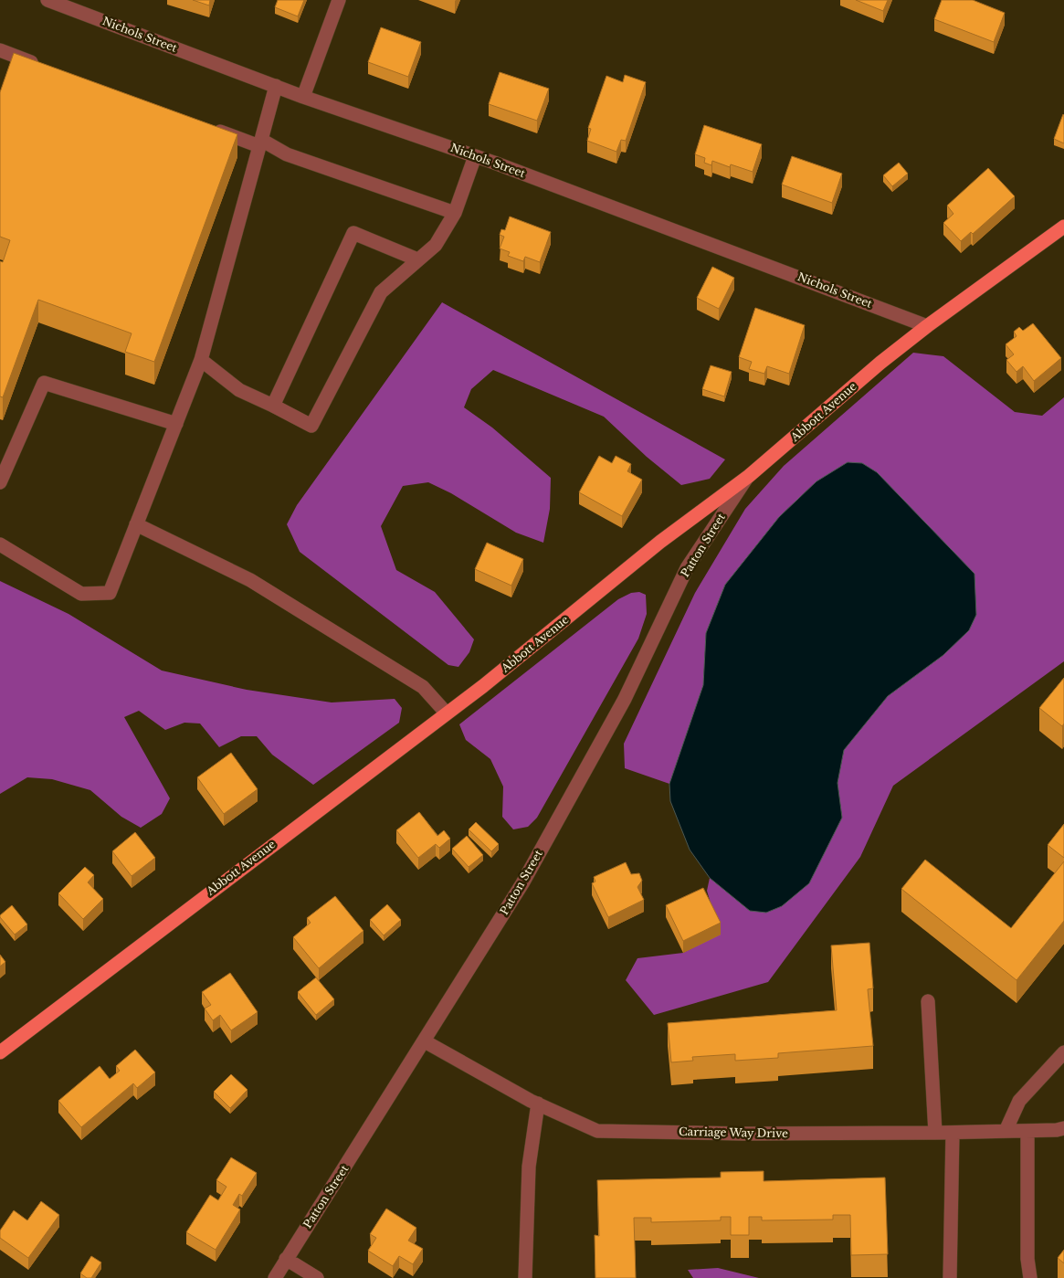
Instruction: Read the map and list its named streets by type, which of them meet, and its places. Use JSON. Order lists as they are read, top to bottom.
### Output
{
  "streets": {
    "main road": ["Abbott Avenue"],
    "street": ["Nichols Street", "Patton Street", "Carriage Way Drive"]
  },
  "crossings": [
    ["Nichols Street", "Abbott Avenue"],
    ["Abbott Avenue", "Patton Street"],
    ["Patton Street", "Carriage Way Drive"]
  ]
}
